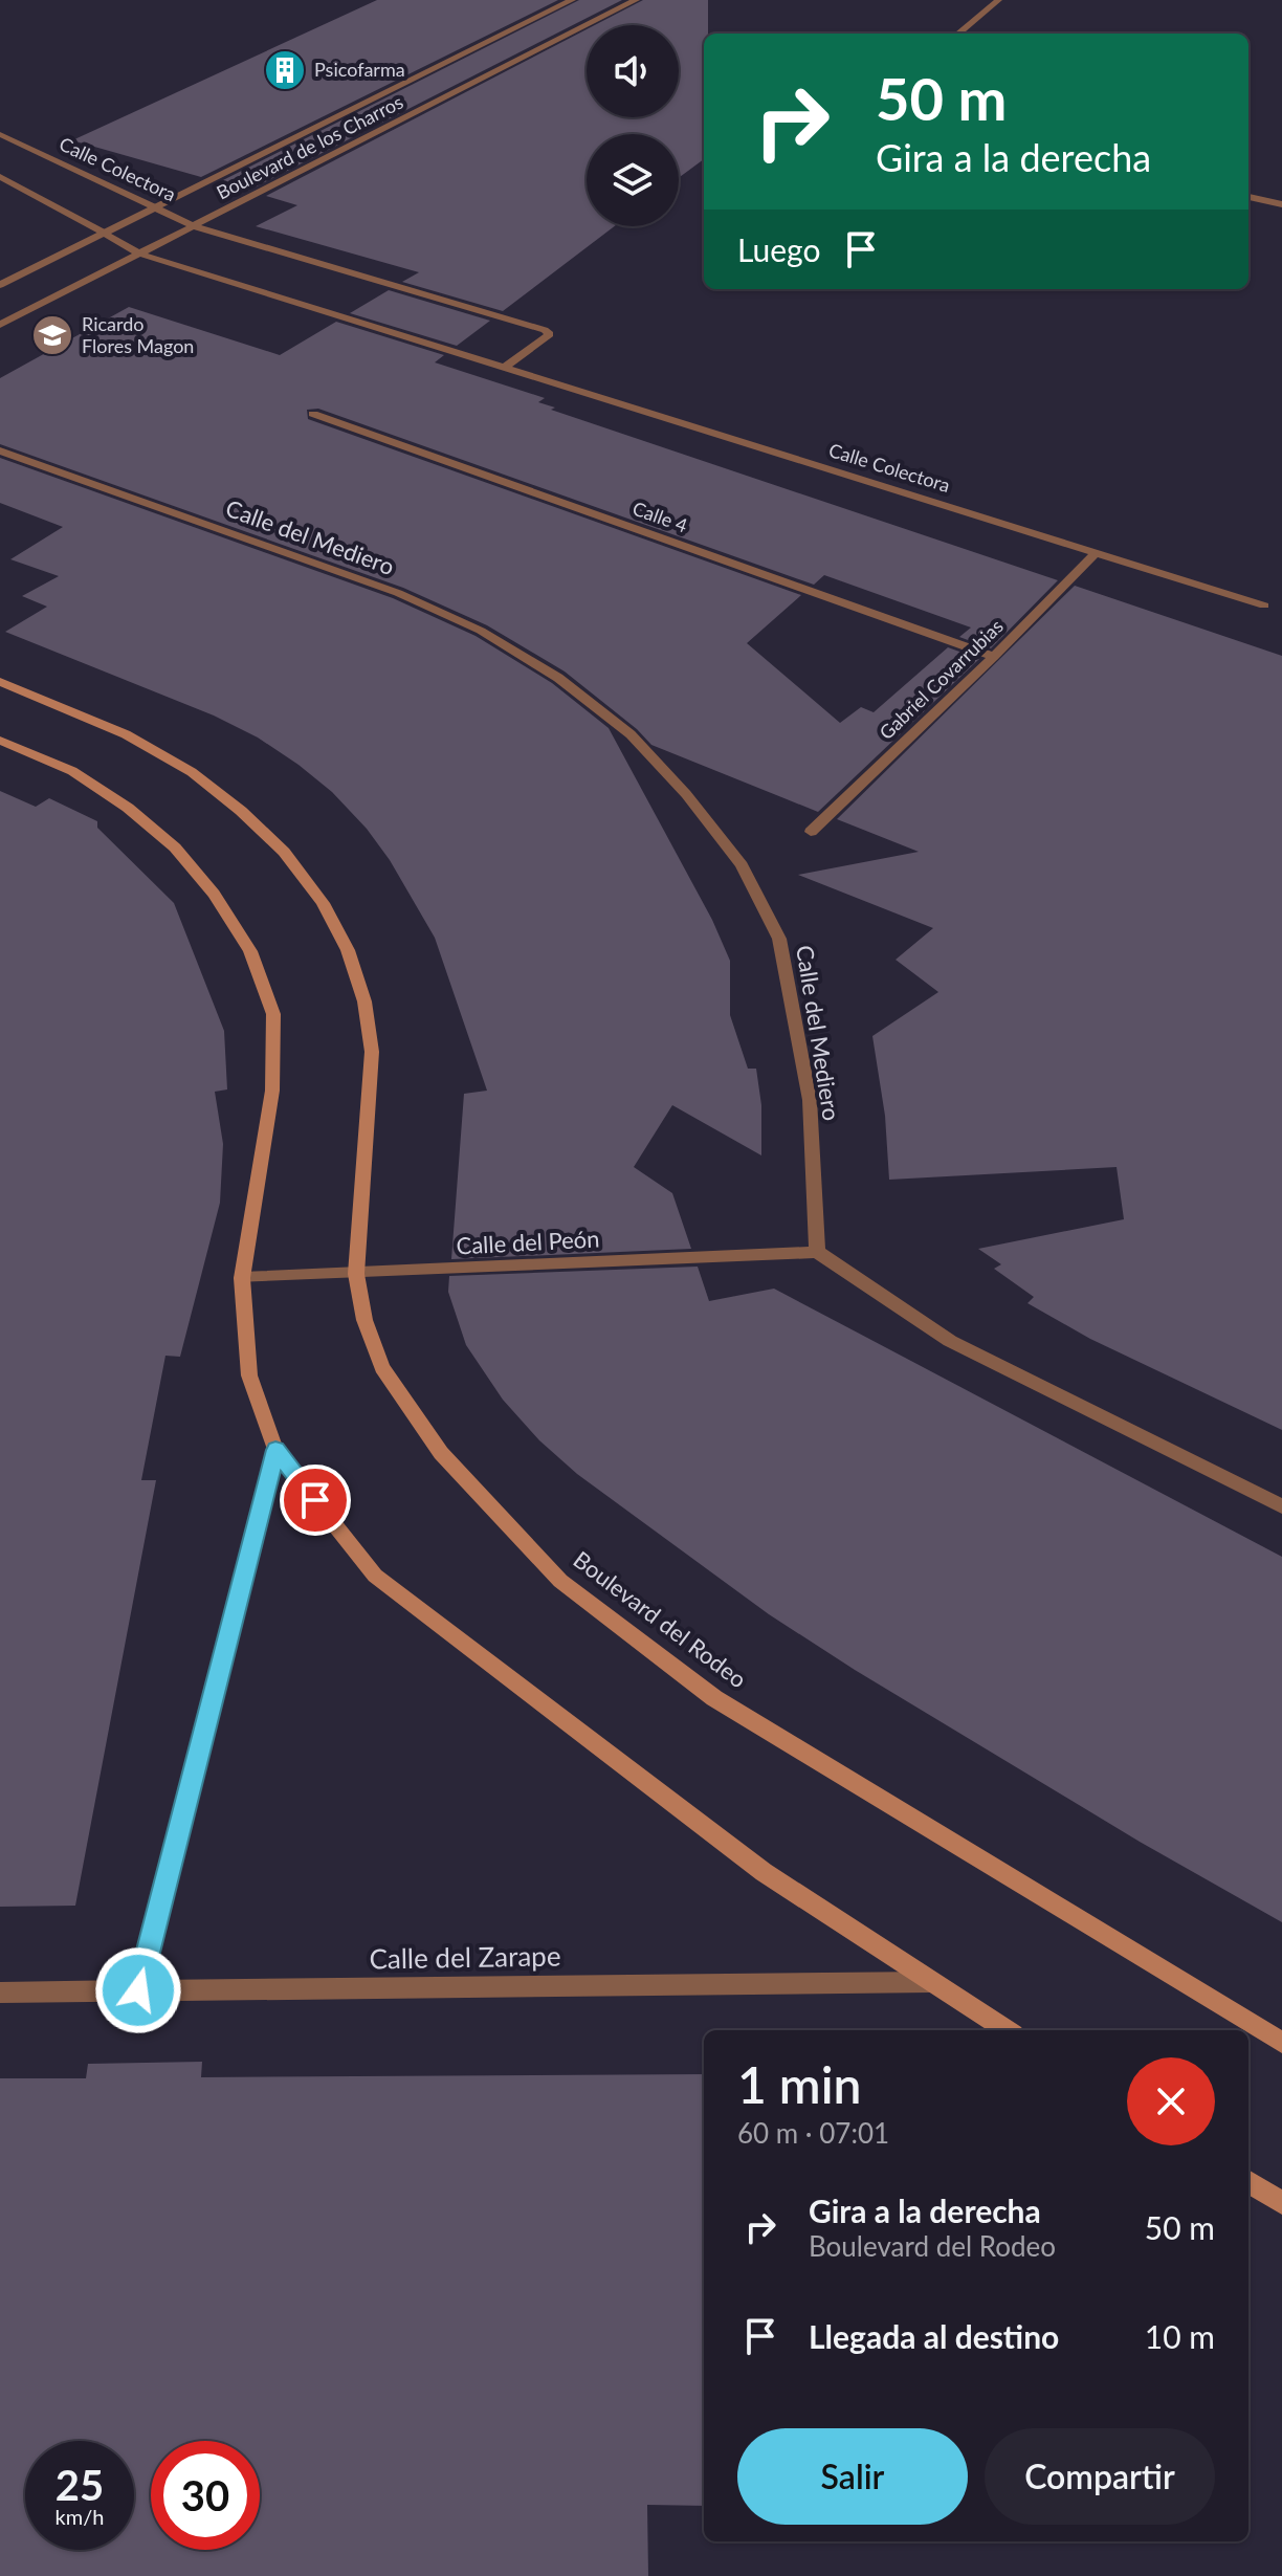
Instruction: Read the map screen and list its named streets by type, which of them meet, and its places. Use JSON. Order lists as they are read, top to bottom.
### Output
{
  "streets": {
    "street": [
      "Boulevard de los Charros",
      "Calle Colectora",
      "Calle 4",
      "Calle del Mediero",
      "Gabriel Covarrubias",
      "Calle del Peón",
      "Boulevard del Rodeo",
      "Calle del Zarape"
    ]
  },
  "crossings": [
    ["Boulevard de los Charros", "Calle Colectora"],
    ["Calle Colectora", "Gabriel Covarrubias"],
    ["Calle 4", "Gabriel Covarrubias"],
    ["Calle del Mediero", "Calle del Peón"],
    ["Calle del Peón", "Boulevard del Rodeo"]
  ],
  "places": {
    "building": ["Psicofarma"],
    "school or university": ["Ricardo Flores Magon"]
  },
  "page": {
    "turn": ["50 m", "Gira a la derecha"],
    "then": "Luego",
    "heading": ["1 min", "60 m · 07:01"],
    "list": [
      {
        "name": "Gira a la derecha",
        "note": "Boulevard del Rodeo",
        "value": "50 m"
      },
      {
        "name": "Llegada al destino",
        "value": "10 m"
      }
    ],
    "buttons": ["Salir", "Compartir"],
    "speed": "25 km/h",
    "limit": "30"
  }
}
